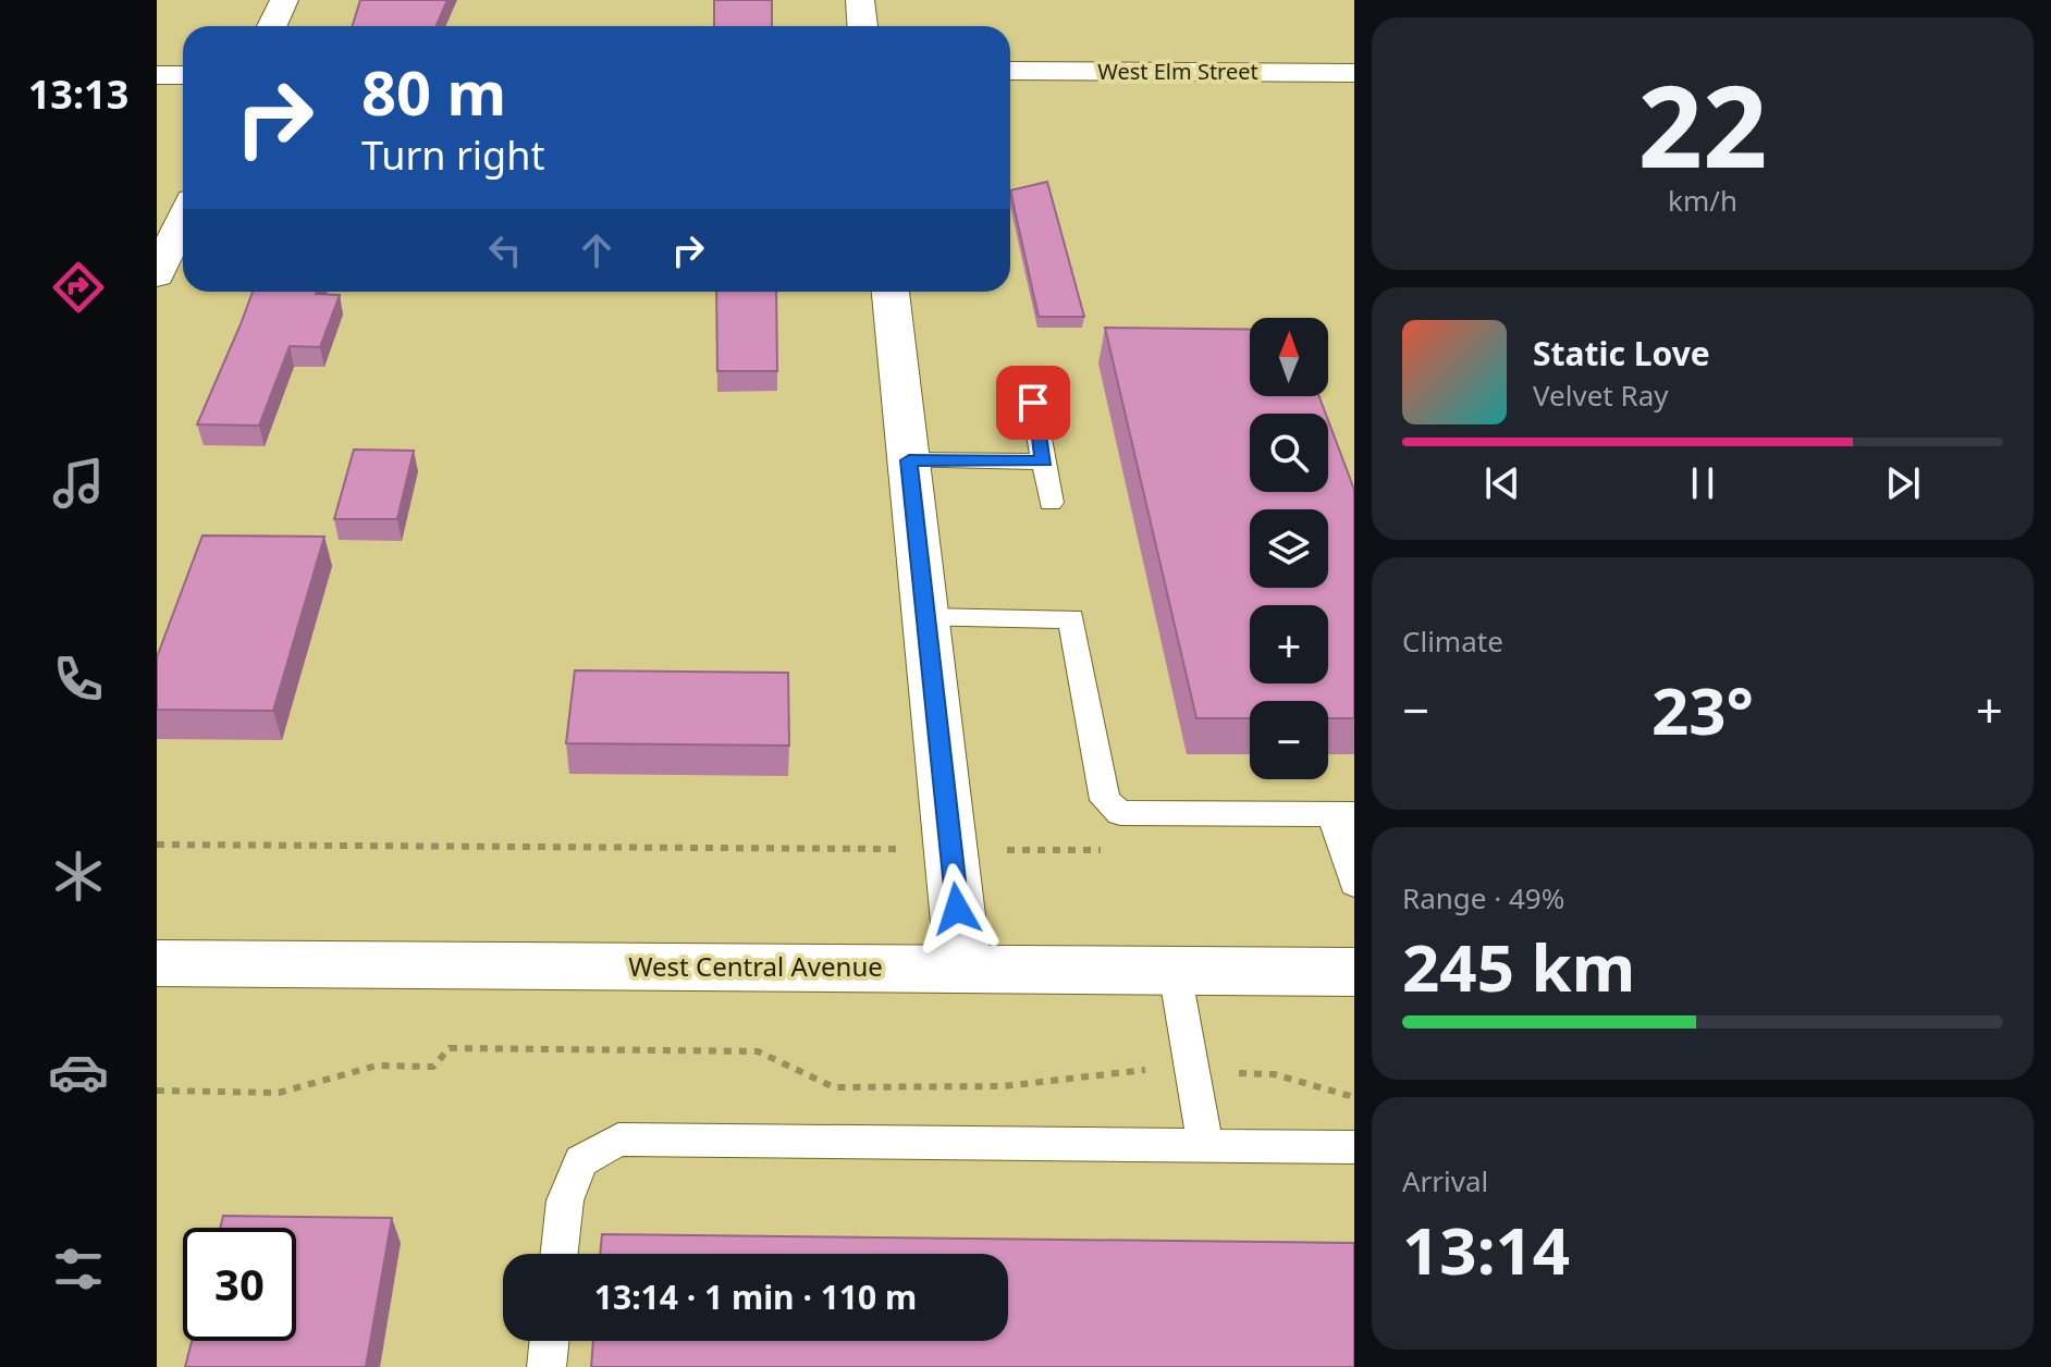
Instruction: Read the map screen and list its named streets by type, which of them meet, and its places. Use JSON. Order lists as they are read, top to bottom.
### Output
{
  "streets": {
    "street": ["West Elm Street", "West Central Avenue"]
  },
  "north": "top",
  "page": {
    "tabs": "13:13",
    "tile": [
      ["22", "km/h"],
      "Climate",
      ["Range · 49%", "245 km"],
      ["Arrival", "13:14"]
    ],
    "turn": ["80 m", "Turn right"],
    "map_buttons": ["+", "−"],
    "song": ["Static Love", "Velvet Ray"],
    "heat": ["−", "23°", "+"],
    "limit": "30",
    "trip": "13:14 · 1 min · 110 m"
  }
}
